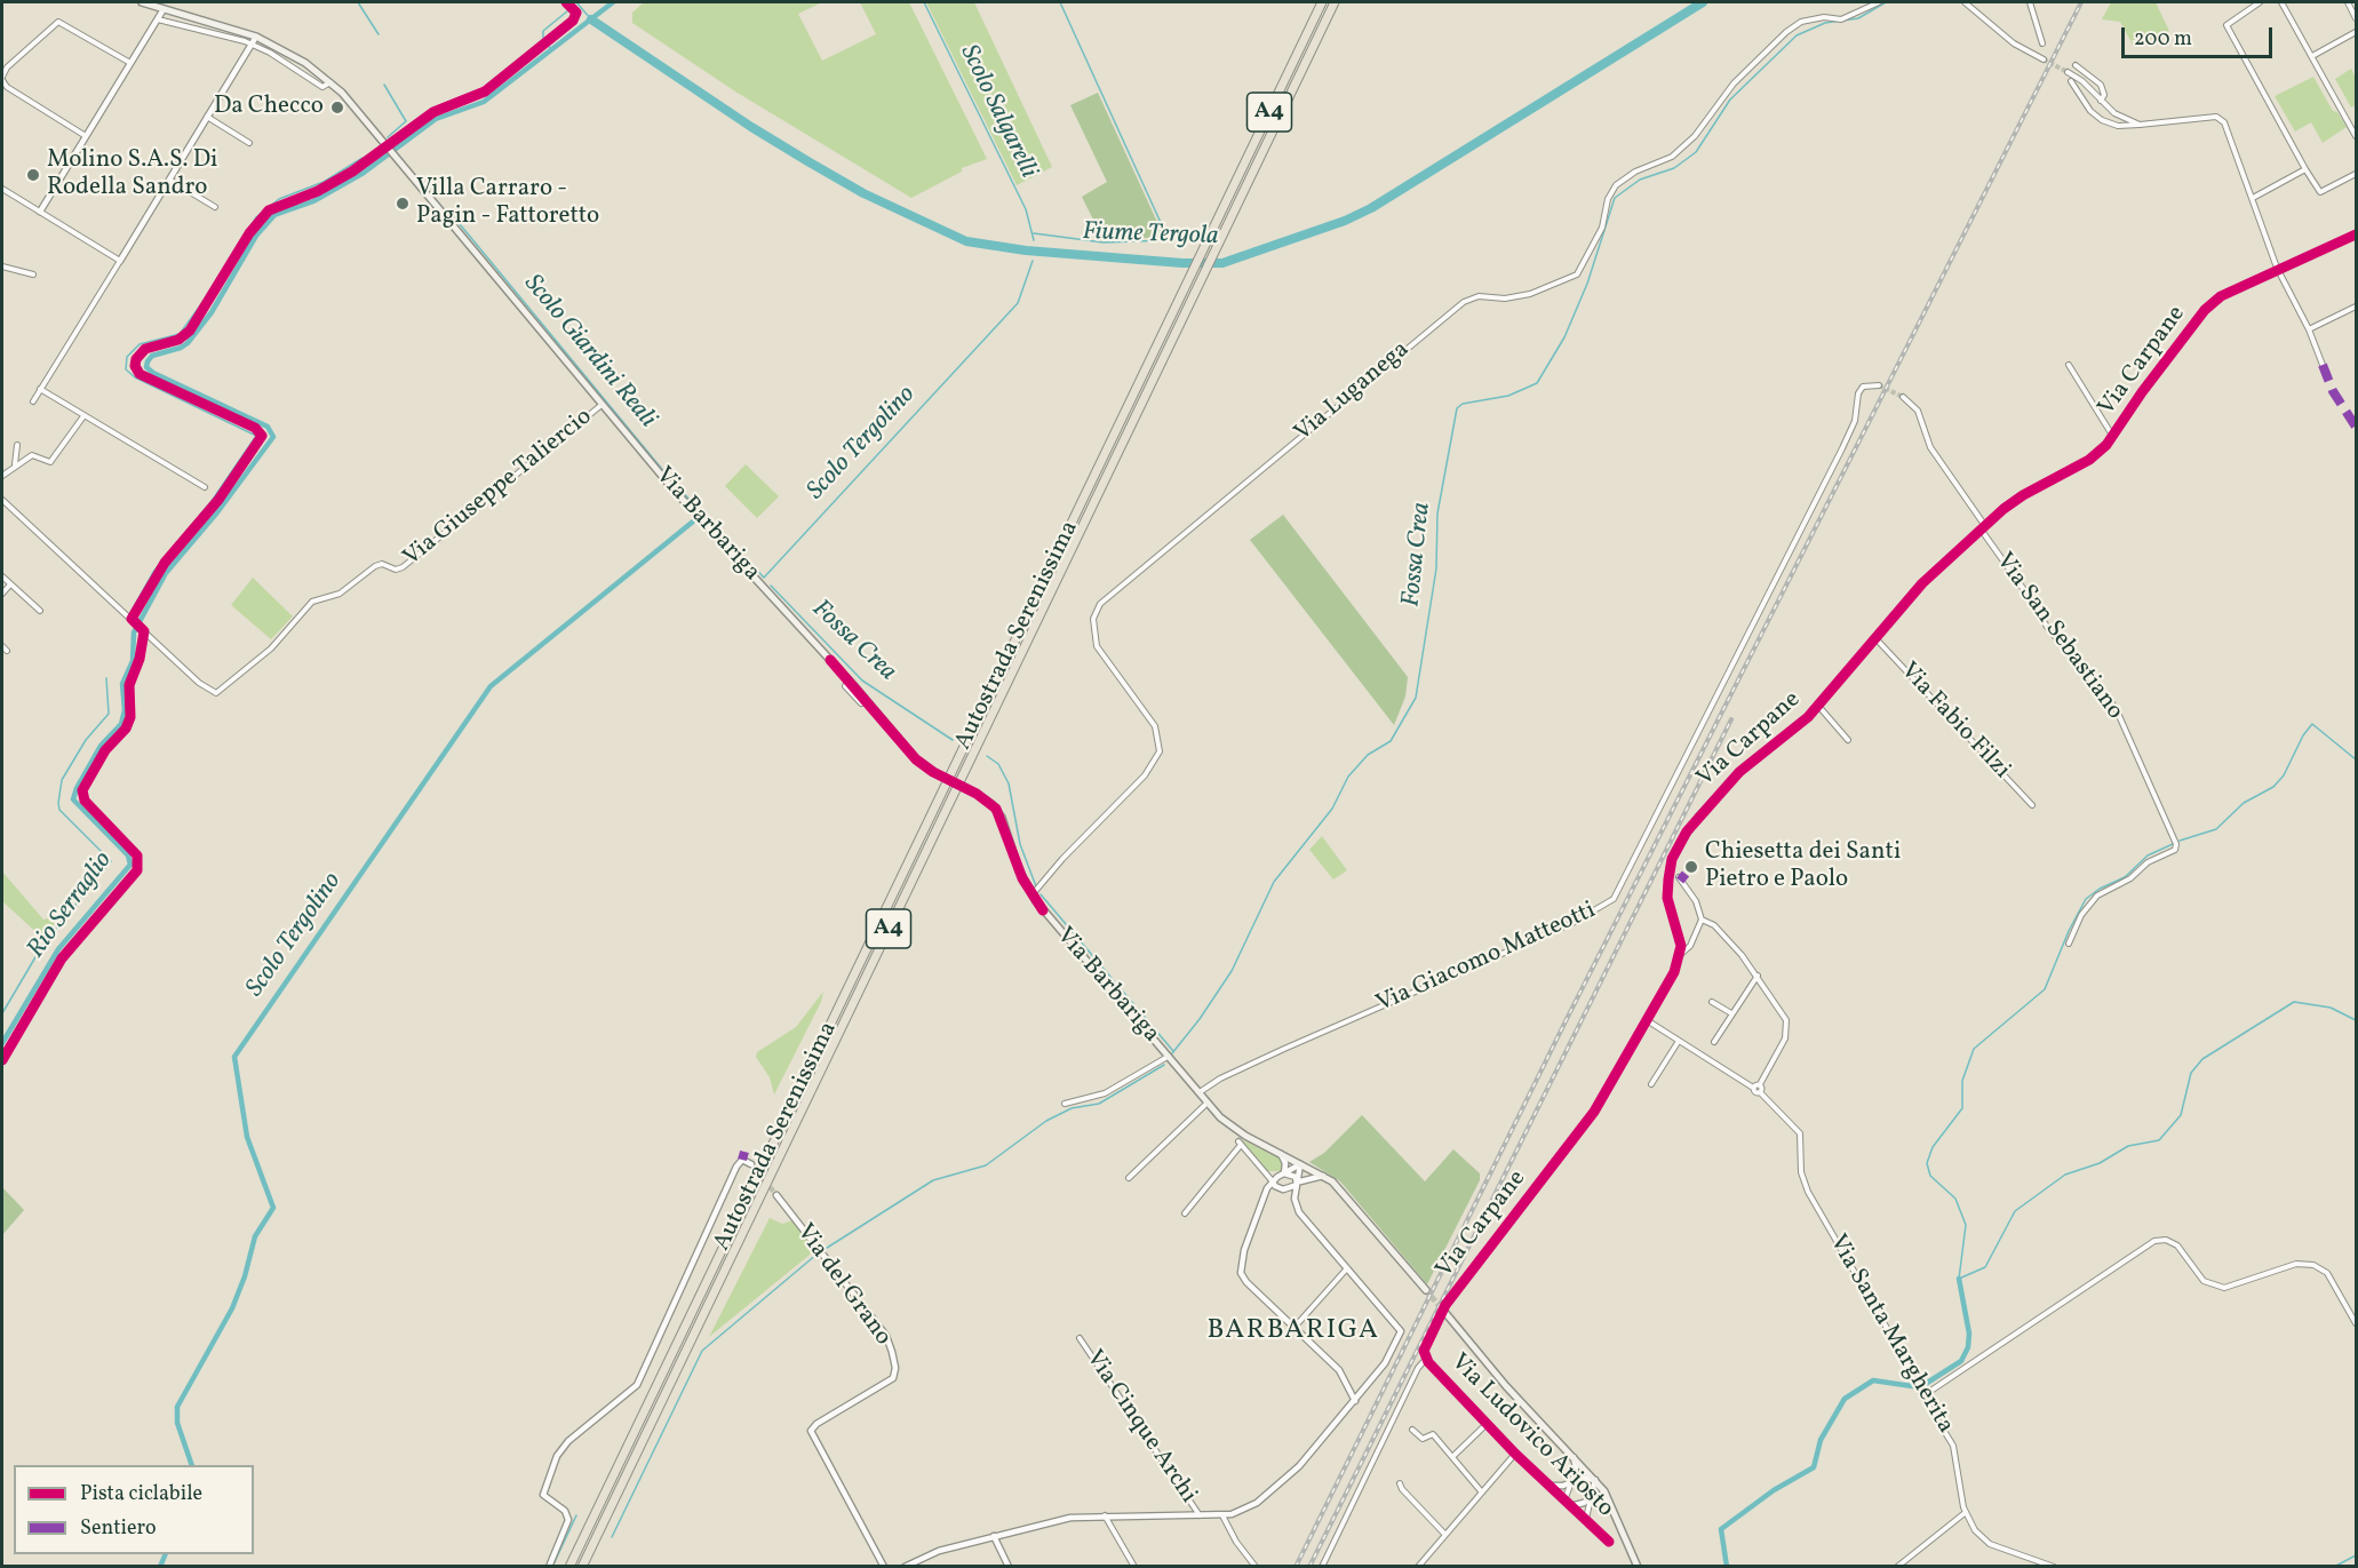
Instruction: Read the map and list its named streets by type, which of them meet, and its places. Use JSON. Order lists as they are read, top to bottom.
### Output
{
  "streets": {
    "highway": ["A4", "Autostrada Serenissima"],
    "main road": ["Via Barbariga", "Via Ludovico Ariosto"],
    "street": [
      "Via Carpane",
      "Via Luganega",
      "Via Giuseppe Taliercio",
      "Via San Sebastiano",
      "Via Fabio Filzi",
      "Via Giacomo Matteotti",
      "Via del Grano",
      "Via Santa Margherita",
      "Via Cinque Archi"
    ]
  },
  "crossings": [
    ["Via Carpane", "Via San Sebastiano"],
    ["Via Carpane", "Via Fabio Filzi"],
    ["Via Carpane", "Via Santa Margherita"],
    ["Via Carpane", "Via Ludovico Ariosto"],
    ["Via Luganega", "Via Barbariga"],
    ["Via Giuseppe Taliercio", "Via Barbariga"],
    ["Via Barbariga", "Via Giacomo Matteotti"]
  ],
  "districts": ["BARBARIGA"],
  "water": [
    "Scolo Salgarelli",
    "Fiume Tergola",
    "Scolo Giardini Reali",
    "Scolo Tergolino",
    "Fossa Crea",
    "Rio Serraglio"
  ],
  "places": [
    "Da Checco",
    "Molino S.A.S. Di Rodella Sandro",
    "Villa Carraro - Pagin - Fattoretto",
    "Chiesetta dei Santi Pietro e Paolo"
  ],
  "legend": ["Pista ciclabile", "Sentiero"],
  "scale_bar": "200 m"
}
